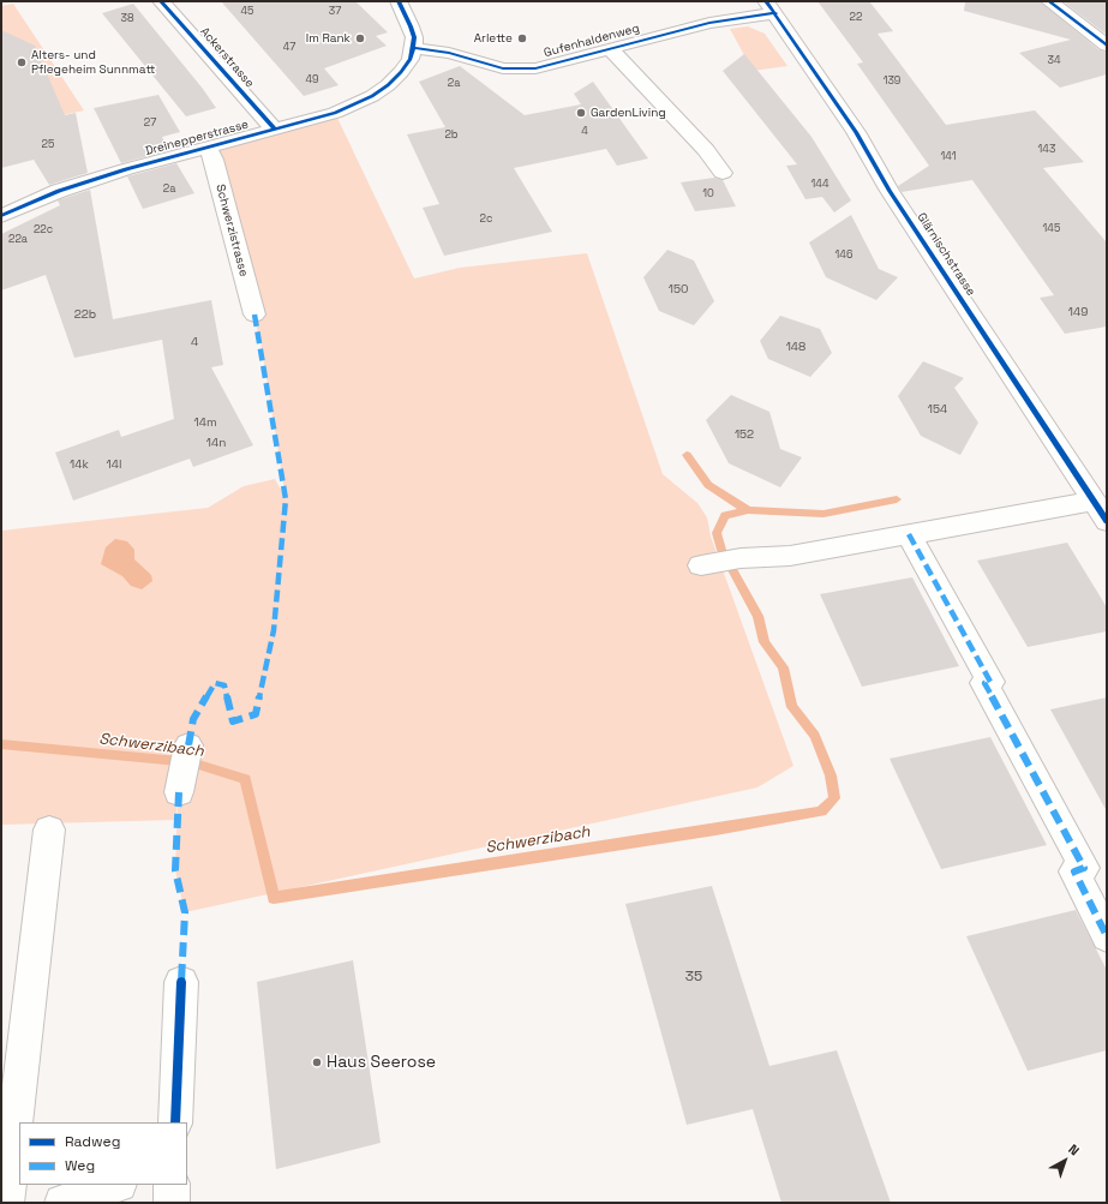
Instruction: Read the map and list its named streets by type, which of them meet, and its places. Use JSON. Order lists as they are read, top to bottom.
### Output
{
  "streets": {
    "street": [
      "Gufenhaldenweg",
      "Ackerstrasse",
      "Dreinepperstrasse",
      "Schwerzistrasse",
      "Glärnischstrasse"
    ]
  },
  "crossings": [
    ["Gufenhaldenweg", "Dreinepperstrasse"],
    ["Gufenhaldenweg", "Glärnischstrasse"],
    ["Ackerstrasse", "Dreinepperstrasse"],
    ["Dreinepperstrasse", "Schwerzistrasse"]
  ],
  "water": ["Schwerzibach"],
  "places": [
    "Im Rank",
    "Arlette",
    "Alters- und Pflegeheim Sunnmatt",
    "GardenLiving",
    "Haus Seerose"
  ],
  "house_numbers": [
    "45",
    "37",
    "22",
    "38",
    "47",
    "34",
    "49",
    "139",
    "2a",
    "27",
    "4",
    "2b",
    "25",
    "143",
    "141",
    "144",
    "2a",
    "10",
    "2c",
    "145",
    "22c",
    "22a",
    "146",
    "150",
    "149",
    "22b",
    "4",
    "148",
    "154",
    "14m",
    "152",
    "14n",
    "14k",
    "14l",
    "35"
  ],
  "legend": ["Radweg", "Weg"],
  "north": "top right"
}
